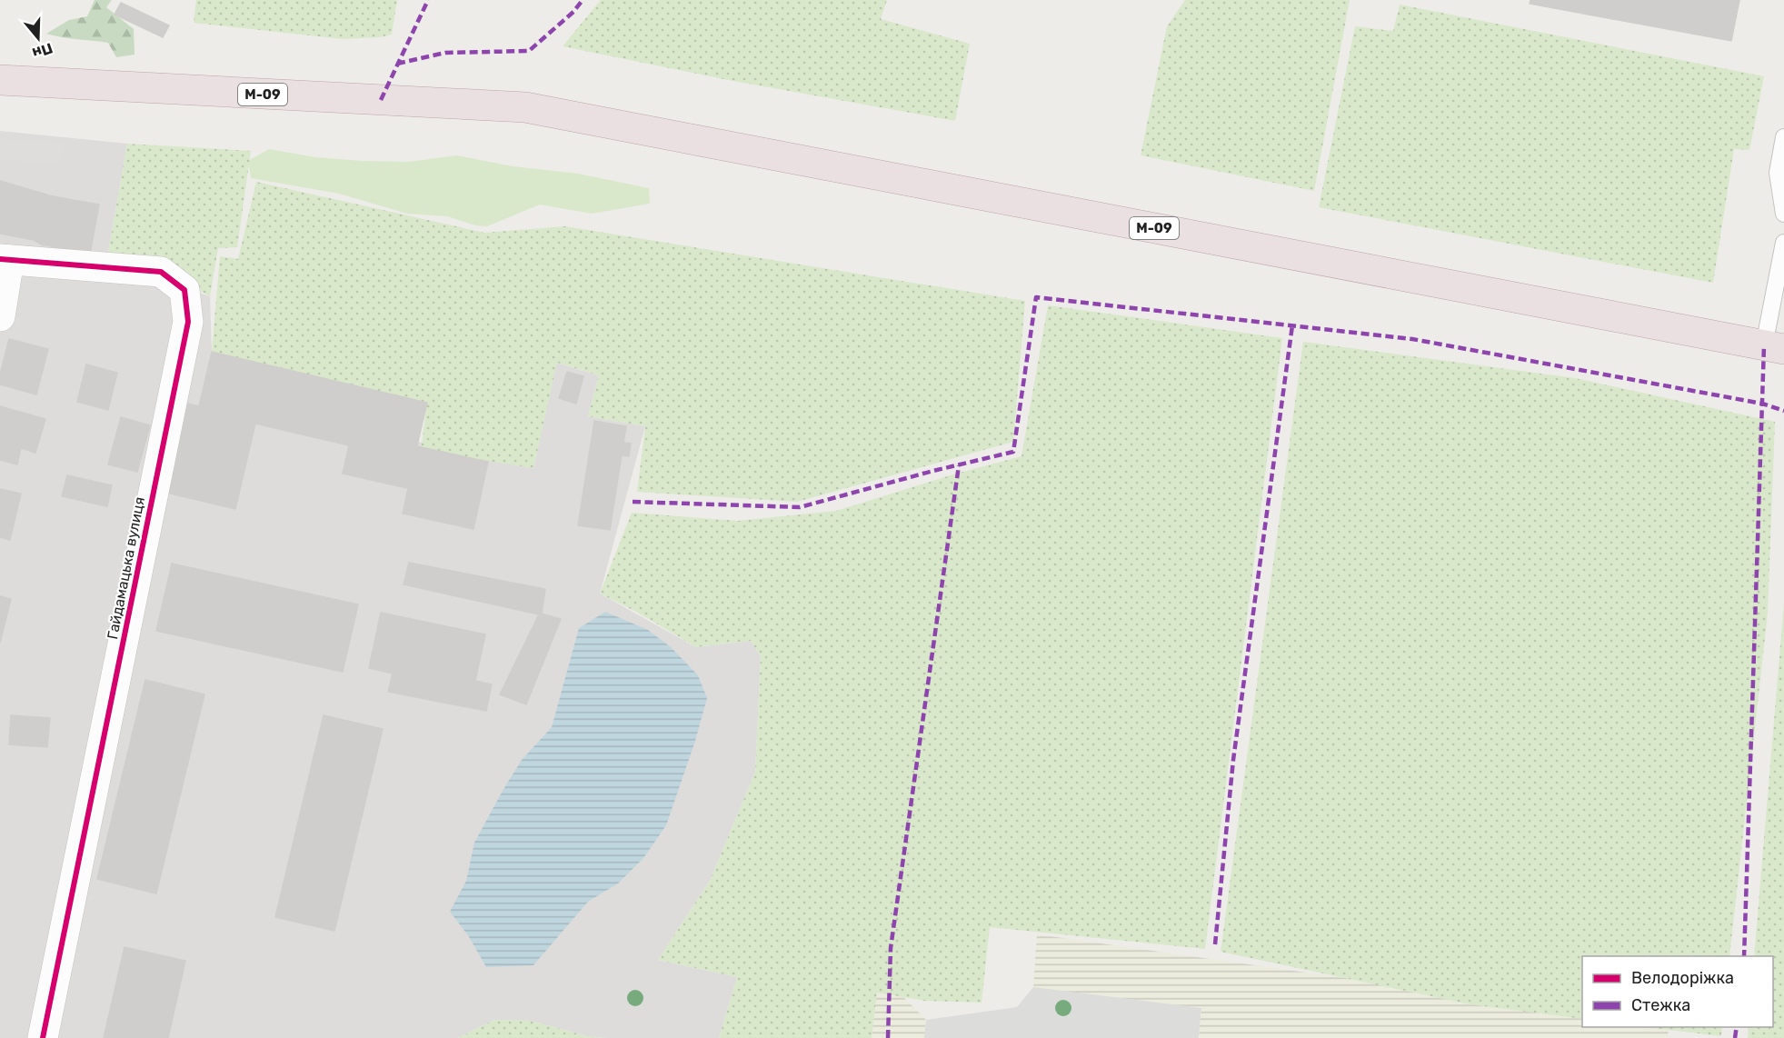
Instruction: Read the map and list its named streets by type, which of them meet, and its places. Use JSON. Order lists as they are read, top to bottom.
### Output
{
  "streets": {
    "highway": ["М-09"],
    "street": ["Гайдамацька вулиця"]
  },
  "legend": ["Велодоріжка", "Стежка"],
  "north": "bottom"
}
